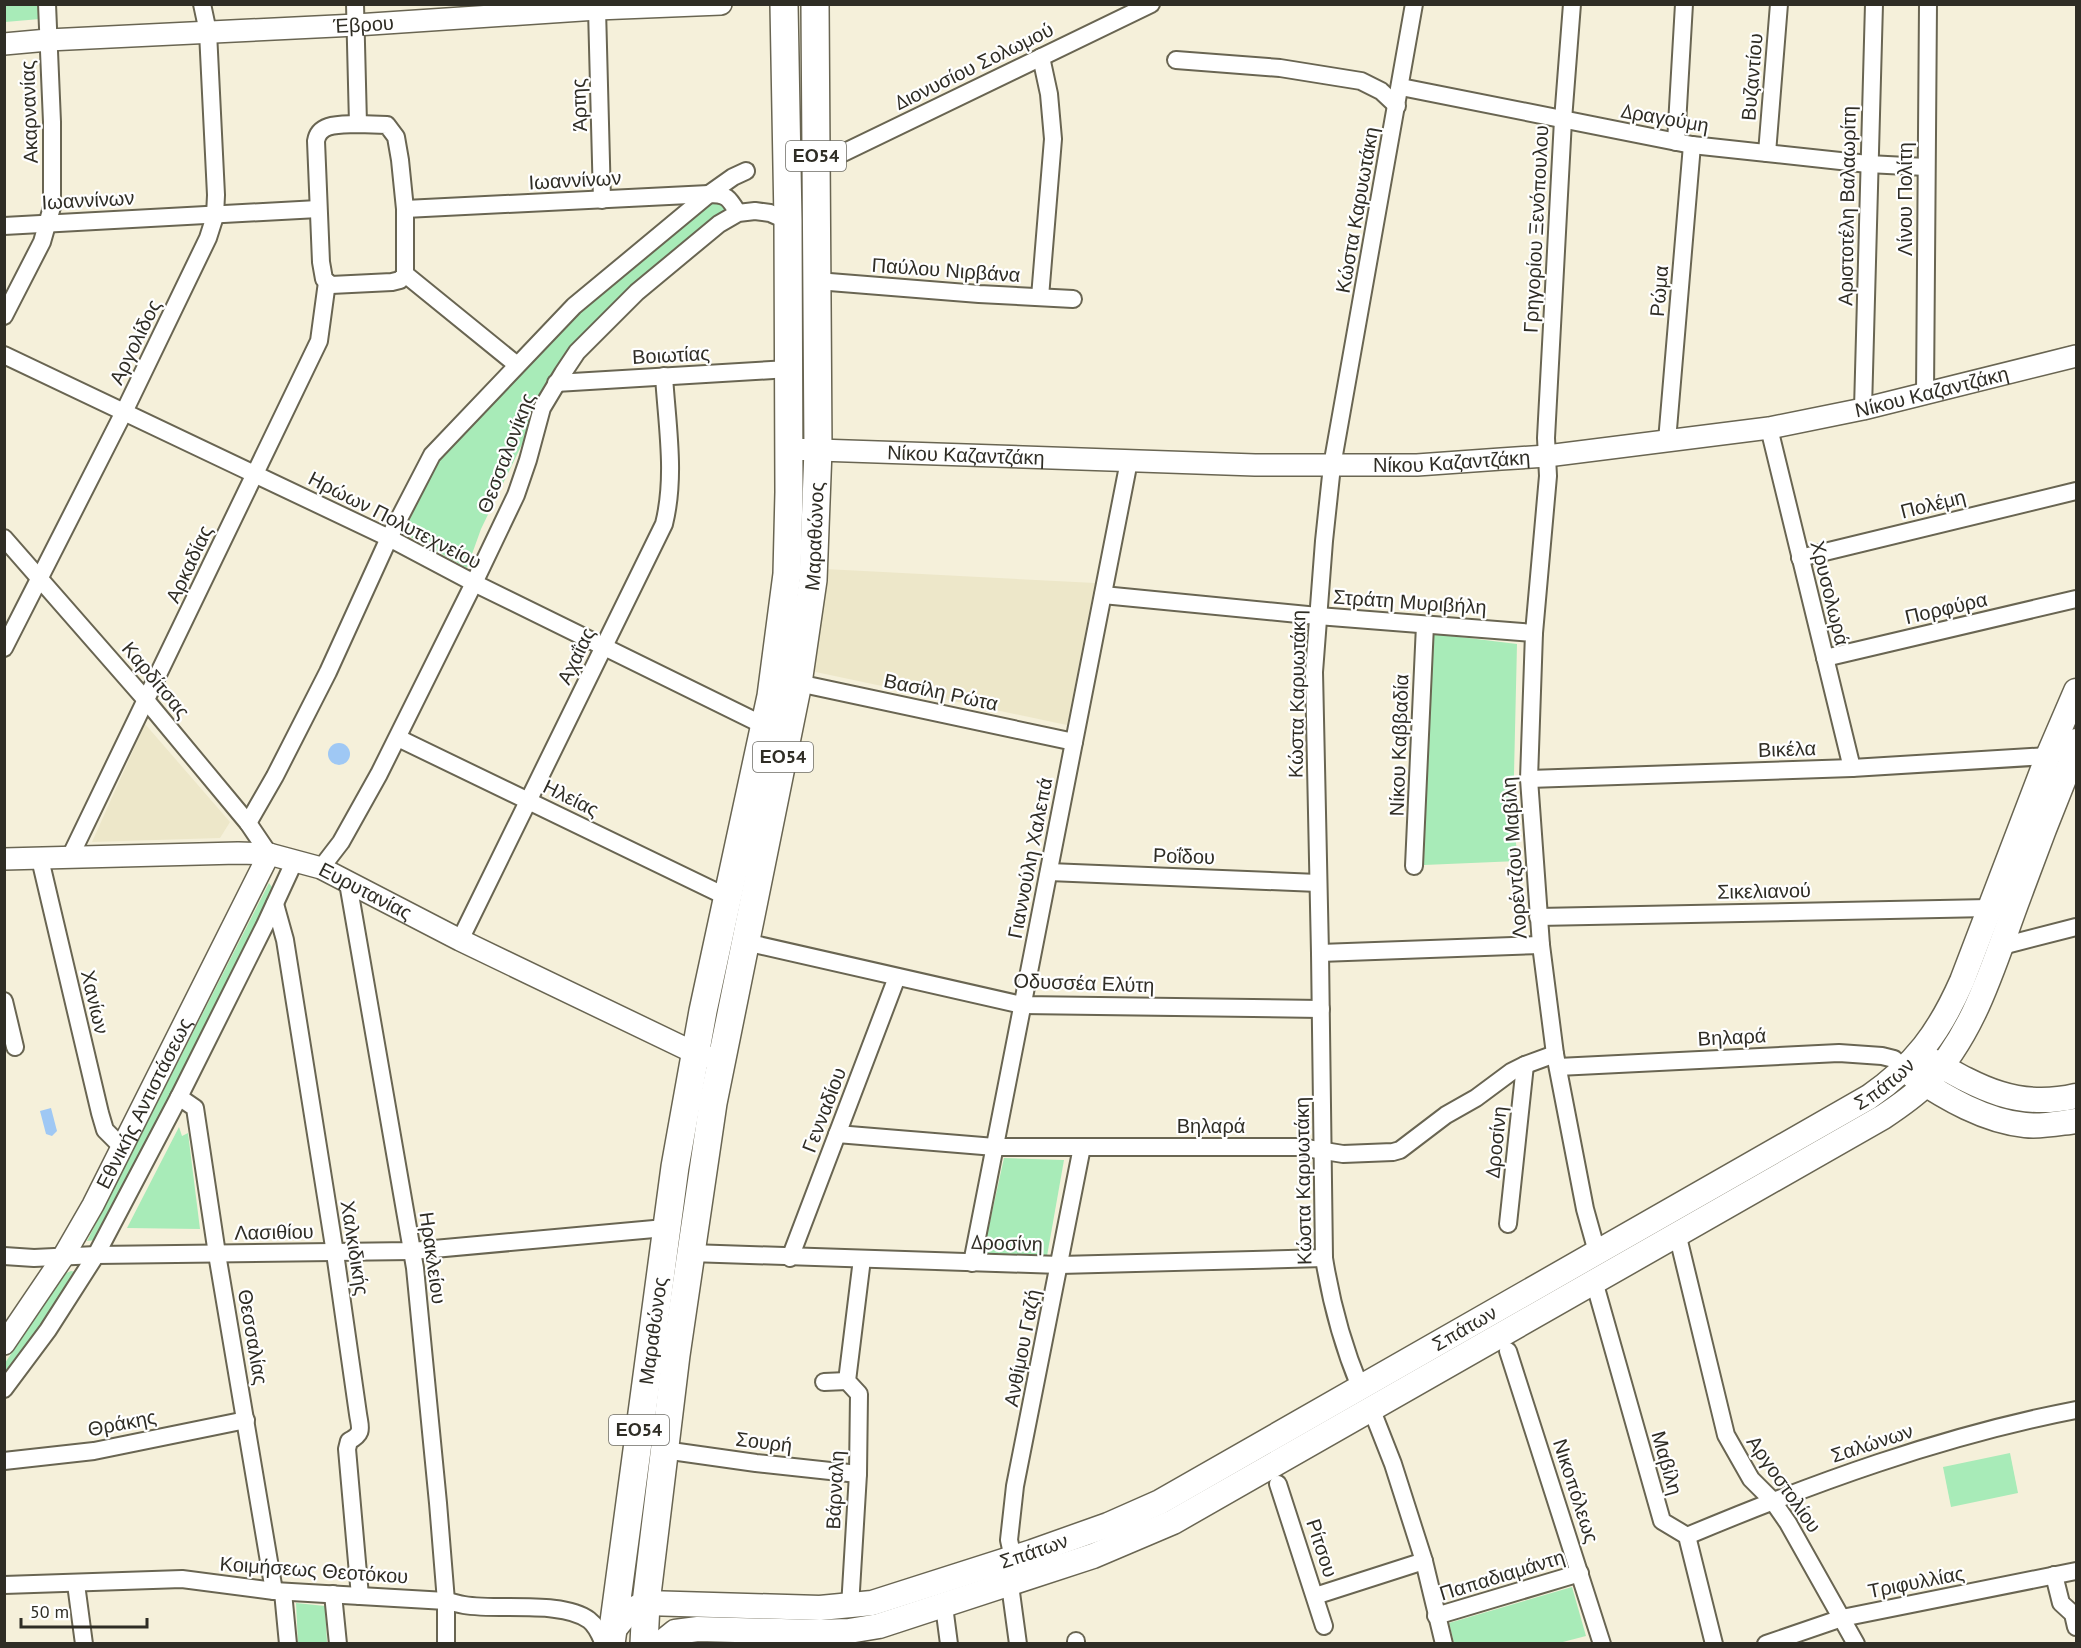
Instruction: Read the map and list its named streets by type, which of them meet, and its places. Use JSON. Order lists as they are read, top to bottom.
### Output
{
  "streets": {
    "main road": ["ΕΟ54", "Μαραθώνος", "Σπάτων"],
    "street": [
      "Έβρου",
      "Διονυσίου Σολωμού",
      "Βυζαντίου",
      "Άρτης",
      "Ακαρνανίας",
      "Δραγούμη",
      "Ιωαννίνων",
      "Λίνου Πολίτη",
      "Αριστοτέλη Βαλαωρίτη",
      "Κώστα Καρυωτάκη",
      "Γρηγορίου Ξενόπουλου",
      "Παύλου Νιρβάνα",
      "Ρώμα",
      "Αργολίδος",
      "Βοιωτίας",
      "Νίκου Καζαντζάκη",
      "Θεσσαλονίκης",
      "Πολέμη",
      "Ηρώων Πολυτεχνείου",
      "Αρκαδίας",
      "Χρυσολωρά",
      "Στράτη Μυριβήλη",
      "Πορφύρα",
      "Αχαΐας",
      "Καρδίτσας",
      "Βασίλη Ρώτα",
      "Νίκου Καββαδία",
      "Βικέλα",
      "Ηλείας",
      "Ροΐδου",
      "Γιαννούλη Χαλεπά",
      "Λορέντζου Μαβίλη",
      "Σικελιανού",
      "Ευρυτανίας",
      "Οδυσσέα Ελύτη",
      "Χανίων",
      "Βηλαρά",
      "Εθνικής Αντιστάσεως",
      "Γενναδίου",
      "Δροσίνη",
      "Λασιθίου",
      "Χαλκιδικής",
      "Ηρακλείου",
      "Θεσσαλίας",
      "Ανθίμου Γαζή",
      "Θράκης",
      "Σουρή",
      "Σαλώνων",
      "Μαβίλη",
      "Αργοστολίου",
      "Βάρναλη",
      "Νικοπόλεως",
      "Ρίτσου",
      "Κοιμήσεως Θεοτόκου",
      "Παπαδιαμάντη",
      "Τριφυλλίας"
    ]
  },
  "crossings": [
    ["Έβρου", "Άρτης"],
    ["Έβρου", "Ακαρνανίας"],
    ["Έβρου", "Αργολίδος"],
    ["Διονυσίου Σολωμού", "Μαραθώνος"],
    ["Βυζαντίου", "Δραγούμη"],
    ["Άρτης", "Ιωαννίνων"],
    ["Ακαρνανίας", "Ιωαννίνων"],
    ["Δραγούμη", "Λίνου Πολίτη"],
    ["Δραγούμη", "Αριστοτέλη Βαλαωρίτη"],
    ["Δραγούμη", "Κώστα Καρυωτάκη"],
    ["Δραγούμη", "Γρηγορίου Ξενόπουλου"],
    ["Δραγούμη", "Ρώμα"],
    ["Ιωαννίνων", "Αργολίδος"],
    ["Ιωαννίνων", "Θεσσαλονίκης"],
    ["Ιωαννίνων", "Αρκαδίας"],
    ["Λίνου Πολίτη", "Νίκου Καζαντζάκη"],
    ["Αριστοτέλη Βαλαωρίτη", "Νίκου Καζαντζάκη"],
    ["Κώστα Καρυωτάκη", "Νίκου Καζαντζάκη"],
    ["Κώστα Καρυωτάκη", "Στράτη Μυριβήλη"],
    ["Κώστα Καρυωτάκη", "Ροΐδου"],
    ["Κώστα Καρυωτάκη", "Οδυσσέα Ελύτη"],
    ["Κώστα Καρυωτάκη", "Βηλαρά"],
    ["Κώστα Καρυωτάκη", "Σπάτων"],
    ["Κώστα Καρυωτάκη", "Δροσίνη"],
    ["Γρηγορίου Ξενόπουλου", "Νίκου Καζαντζάκη"],
    ["Γρηγορίου Ξενόπουλου", "Λορέντζου Μαβίλη"],
    ["Παύλου Νιρβάνα", "Μαραθώνος"],
    ["Ρώμα", "Νίκου Καζαντζάκη"],
    ["Αργολίδος", "Ηρώων Πολυτεχνείου"],
    ["Αργολίδος", "Καρδίτσας"],
    ["Βοιωτίας", "Θεσσαλονίκης"],
    ["Βοιωτίας", "Μαραθώνος"],
    ["Βοιωτίας", "Αχαΐας"],
    ["Νίκου Καζαντζάκη", "Μαραθώνος"],
    ["Νίκου Καζαντζάκη", "Χρυσολωρά"],
    ["Νίκου Καζαντζάκη", "Γιαννούλη Χαλεπά"],
    ["Νίκου Καζαντζάκη", "Λορέντζου Μαβίλη"],
    ["Θεσσαλονίκης", "Ηρώων Πολυτεχνείου"],
    ["Θεσσαλονίκης", "Καρδίτσας"],
    ["Θεσσαλονίκης", "Ηλείας"],
    ["Θεσσαλονίκης", "Ευρυτανίας"],
    ["Πολέμη", "Χρυσολωρά"],
    ["Ηρώων Πολυτεχνείου", "Μαραθώνος"],
    ["Ηρώων Πολυτεχνείου", "Αρκαδίας"],
    ["Ηρώων Πολυτεχνείου", "Αχαΐας"],
    ["Μαραθώνος", "Βασίλη Ρώτα"],
    ["Μαραθώνος", "Ηλείας"],
    ["Μαραθώνος", "Ευρυτανίας"],
    ["Μαραθώνος", "Οδυσσέα Ελύτη"],
    ["Μαραθώνος", "Σπάτων"],
    ["Μαραθώνος", "Δροσίνη"],
    ["Μαραθώνος", "Λασιθίου"],
    ["Μαραθώνος", "Σουρή"],
    ["Μαραθώνος", "Κοιμήσεως Θεοτόκου"],
    ["Αρκαδίας", "Καρδίτσας"],
    ["Αρκαδίας", "Ευρυτανίας"],
    ["Χρυσολωρά", "Πορφύρα"],
    ["Χρυσολωρά", "Βικέλα"],
    ["Στράτη Μυριβήλη", "Νίκου Καββαδία"],
    ["Στράτη Μυριβήλη", "Γιαννούλη Χαλεπά"],
    ["Στράτη Μυριβήλη", "Λορέντζου Μαβίλη"],
    ["Αχαΐας", "Ηλείας"],
    ["Αχαΐας", "Ευρυτανίας"],
    ["Καρδίτσας", "Ευρυτανίας"],
    ["Καρδίτσας", "Εθνικής Αντιστάσεως"],
    ["Βασίλη Ρώτα", "Γιαννούλη Χαλεπά"],
    ["Βικέλα", "Λορέντζου Μαβίλη"],
    ["Βικέλα", "Σπάτων"],
    ["Ροΐδου", "Γιαννούλη Χαλεπά"],
    ["Γιαννούλη Χαλεπά", "Οδυσσέα Ελύτη"],
    ["Γιαννούλη Χαλεπά", "Βηλαρά"],
    ["Γιαννούλη Χαλεπά", "Δροσίνη"],
    ["Λορέντζου Μαβίλη", "Σικελιανού"],
    ["Λορέντζου Μαβίλη", "Βηλαρά"],
    ["Λορέντζου Μαβίλη", "Σπάτων"],
    ["Σικελιανού", "Σπάτων"],
    ["Ευρυτανίας", "Χανίων"],
    ["Ευρυτανίας", "Εθνικής Αντιστάσεως"],
    ["Ευρυτανίας", "Ηρακλείου"],
    ["Οδυσσέα Ελύτη", "Γενναδίου"],
    ["Χανίων", "Εθνικής Αντιστάσεως"],
    ["Βηλαρά", "Σπάτων"],
    ["Βηλαρά", "Γενναδίου"],
    ["Βηλαρά", "Δροσίνη"],
    ["Βηλαρά", "Ανθίμου Γαζή"],
    ["Σπάτων", "Ανθίμου Γαζή"],
    ["Σπάτων", "Μαβίλη"],
    ["Σπάτων", "Αργοστολίου"],
    ["Σπάτων", "Βάρναλη"],
    ["Εθνικής Αντιστάσεως", "Λασιθίου"],
    ["Γενναδίου", "Δροσίνη"],
    ["Δροσίνη", "Ανθίμου Γαζή"],
    ["Λασιθίου", "Χαλκιδικής"],
    ["Λασιθίου", "Ηρακλείου"],
    ["Λασιθίου", "Θεσσαλίας"],
    ["Χαλκιδικής", "Κοιμήσεως Θεοτόκου"],
    ["Ηρακλείου", "Κοιμήσεως Θεοτόκου"],
    ["Θεσσαλίας", "Θράκης"],
    ["Θεσσαλίας", "Κοιμήσεως Θεοτόκου"],
    ["Σουρή", "Βάρναλη"],
    ["Σαλώνων", "Μαβίλη"],
    ["Σαλώνων", "Αργοστολίου"],
    ["Αργοστολίου", "Τριφυλλίας"],
    ["Νικοπόλεως", "Παπαδιαμάντη"]
  ],
  "scale_bar": "50 m"
}
